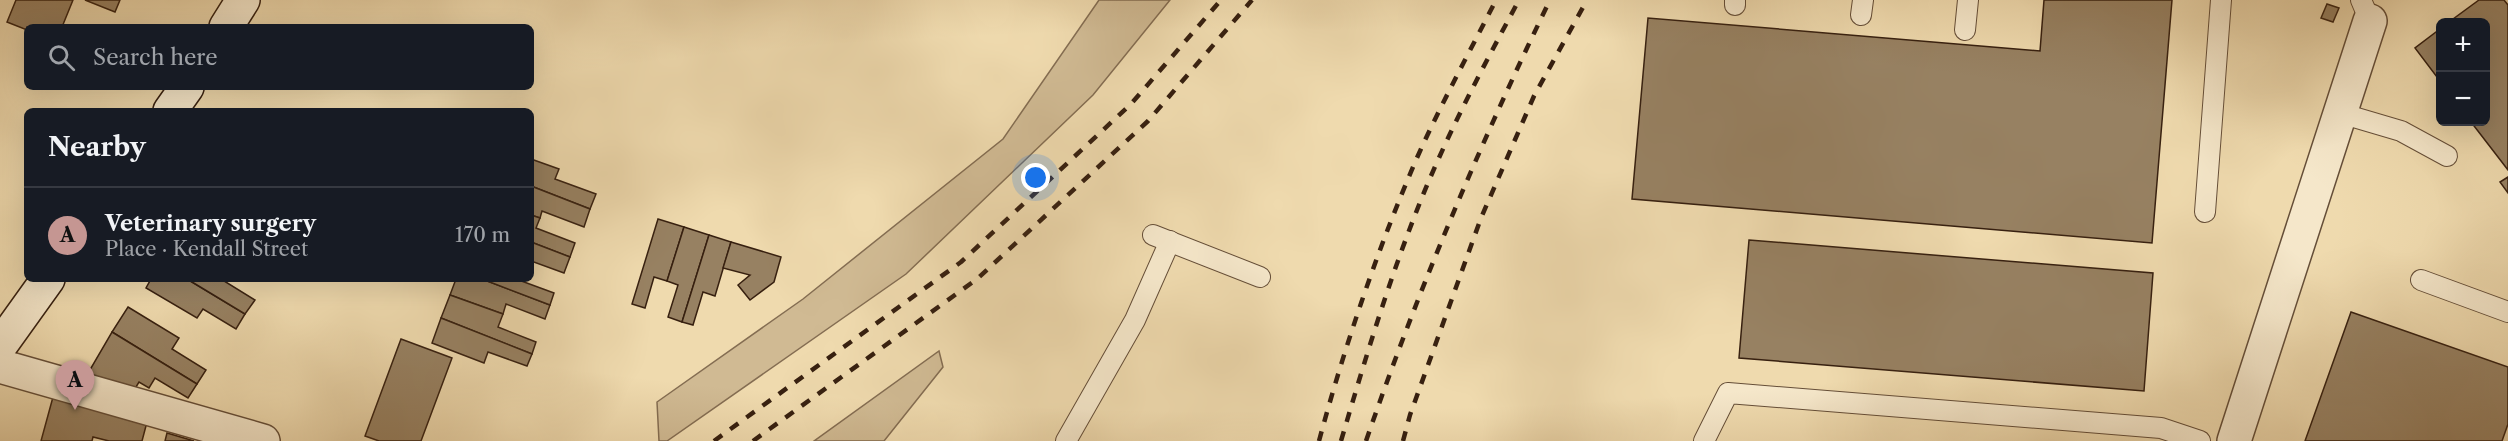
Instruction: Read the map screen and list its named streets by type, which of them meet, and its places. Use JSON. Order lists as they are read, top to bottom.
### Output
{
  "page": {
    "map_buttons": ["+", "−"],
    "search": "Search here",
    "heading": "Nearby",
    "list": [
      {
        "mark": "A",
        "name": "Veterinary surgery",
        "note": "Place · Kendall Street",
        "value": "170 m"
      }
    ],
    "pins": "A"
  }
}
